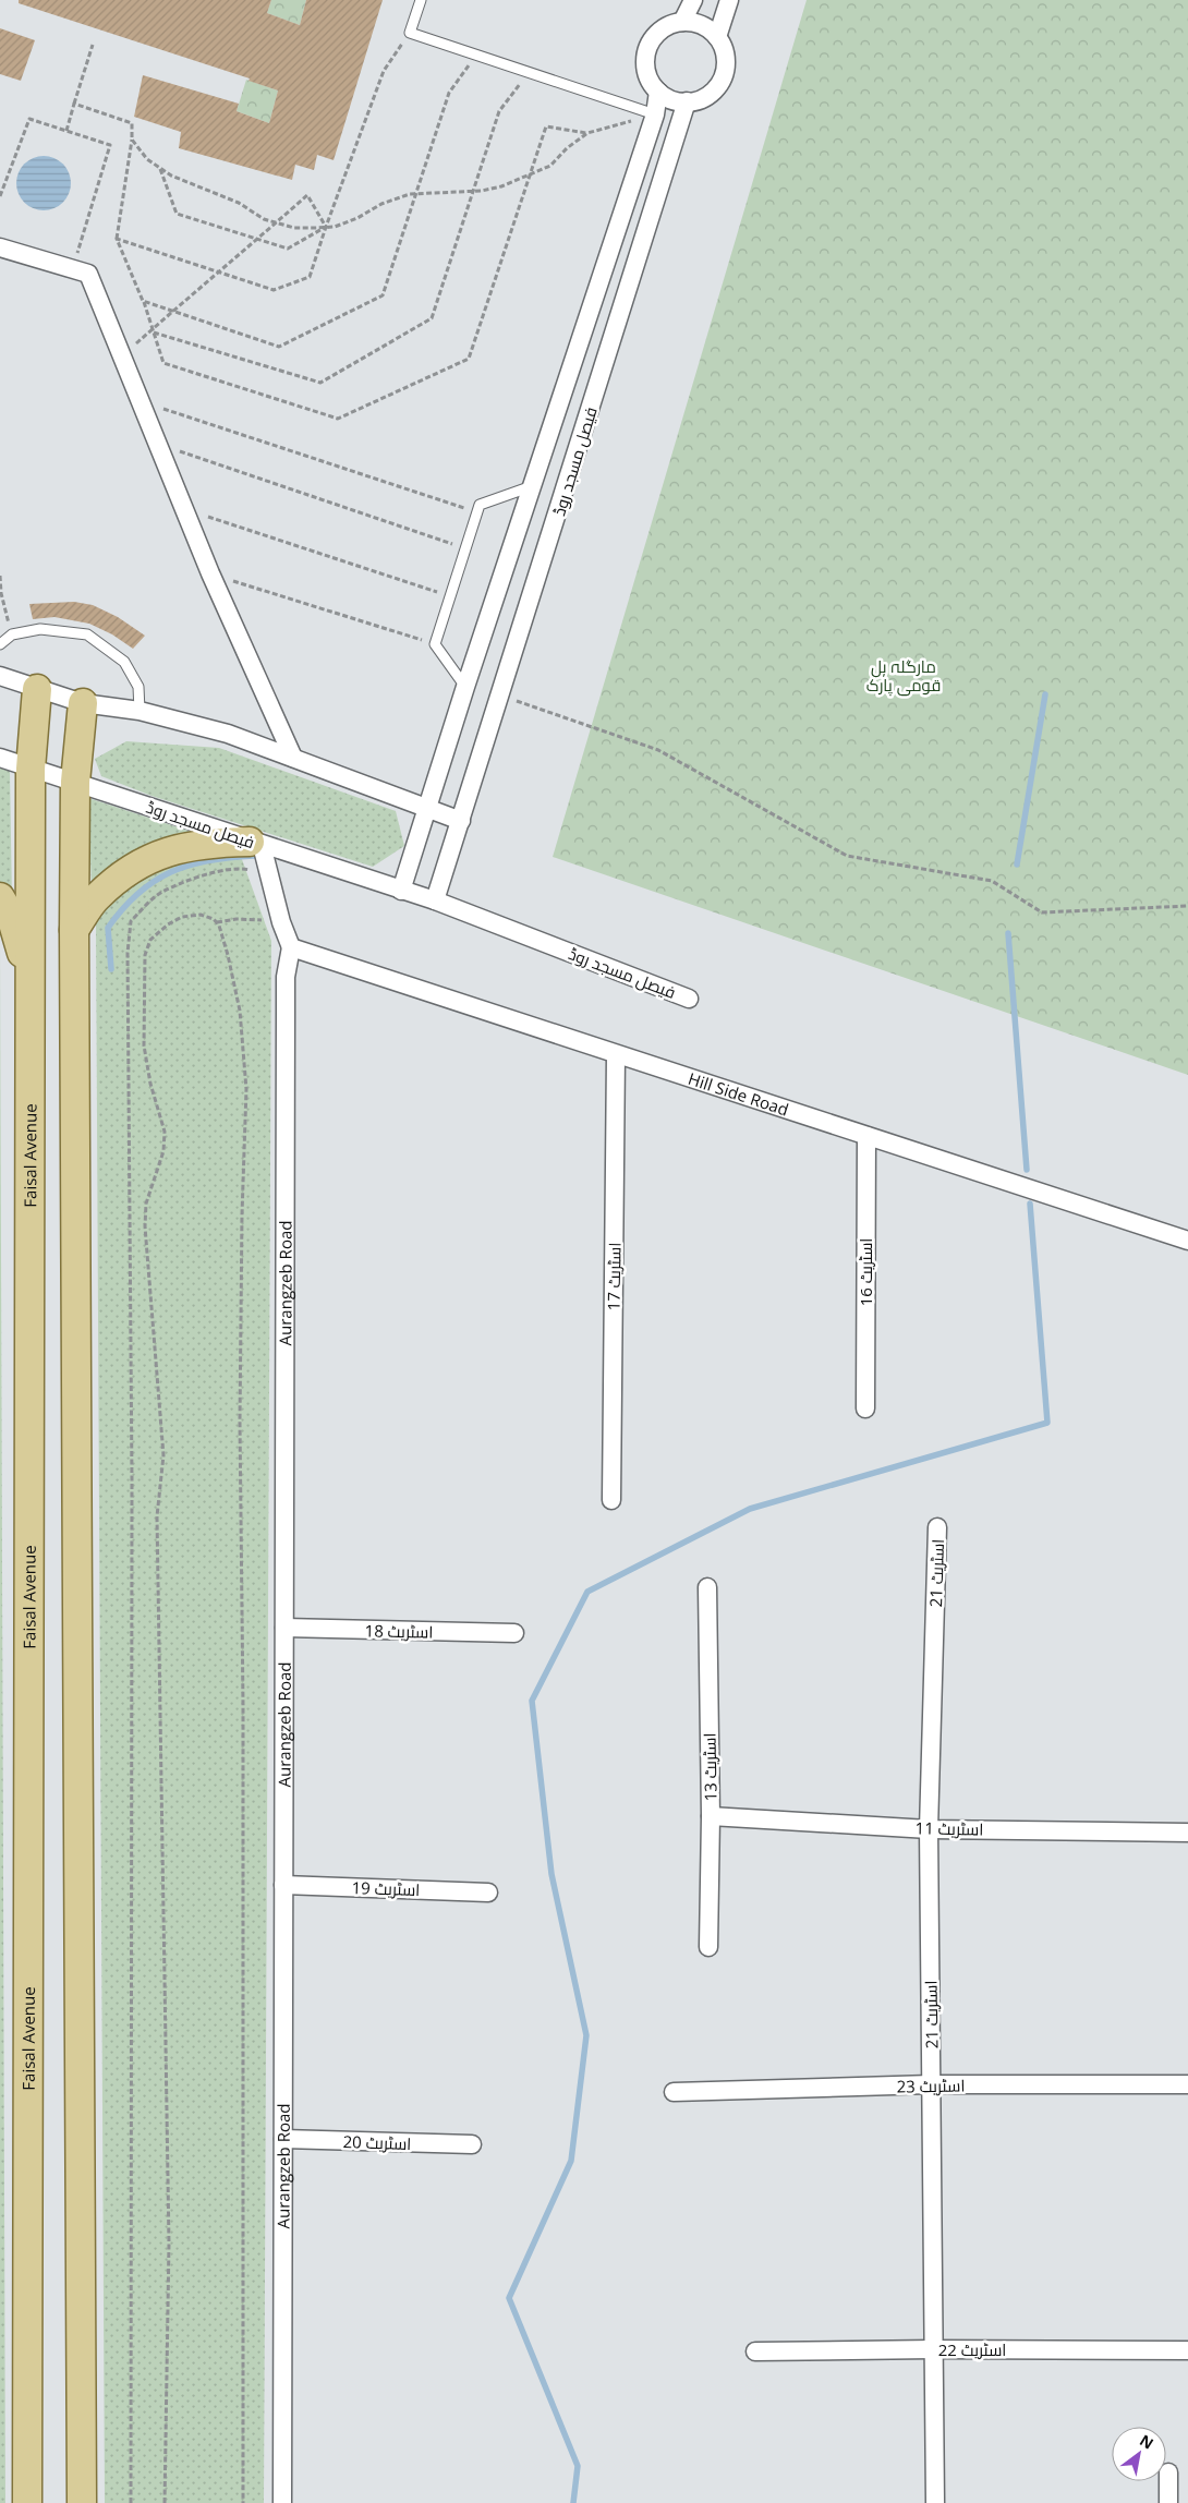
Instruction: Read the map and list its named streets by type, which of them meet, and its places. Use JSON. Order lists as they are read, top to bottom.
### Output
{
  "streets": {
    "main road": ["Faisal Avenue"],
    "street": [
      "فیصل مسجد روڈ",
      "Hill Side Road",
      "اسٹریٹ 16",
      "اسٹریٹ 17",
      "Aurangzeb Road",
      "اسٹریٹ 21",
      "اسٹریٹ 18",
      "اسٹریٹ 13",
      "اسٹریٹ 11",
      "اسٹریٹ 19",
      "اسٹریٹ 23",
      "اسٹریٹ 20",
      "اسٹریٹ 22"
    ]
  },
  "crossings": [
    ["فیصل مسجد روڈ", "Faisal Avenue"],
    ["Hill Side Road", "اسٹریٹ 16"],
    ["Hill Side Road", "اسٹریٹ 17"],
    ["Hill Side Road", "Aurangzeb Road"],
    ["Aurangzeb Road", "اسٹریٹ 18"],
    ["Aurangzeb Road", "اسٹریٹ 19"],
    ["Aurangzeb Road", "اسٹریٹ 20"],
    ["اسٹریٹ 21", "اسٹریٹ 11"],
    ["اسٹریٹ 21", "اسٹریٹ 23"],
    ["اسٹریٹ 21", "اسٹریٹ 22"],
    ["اسٹریٹ 13", "اسٹریٹ 11"]
  ],
  "parks": ["مارگلہ ہل قومی پارک"],
  "north": "top right"
}
